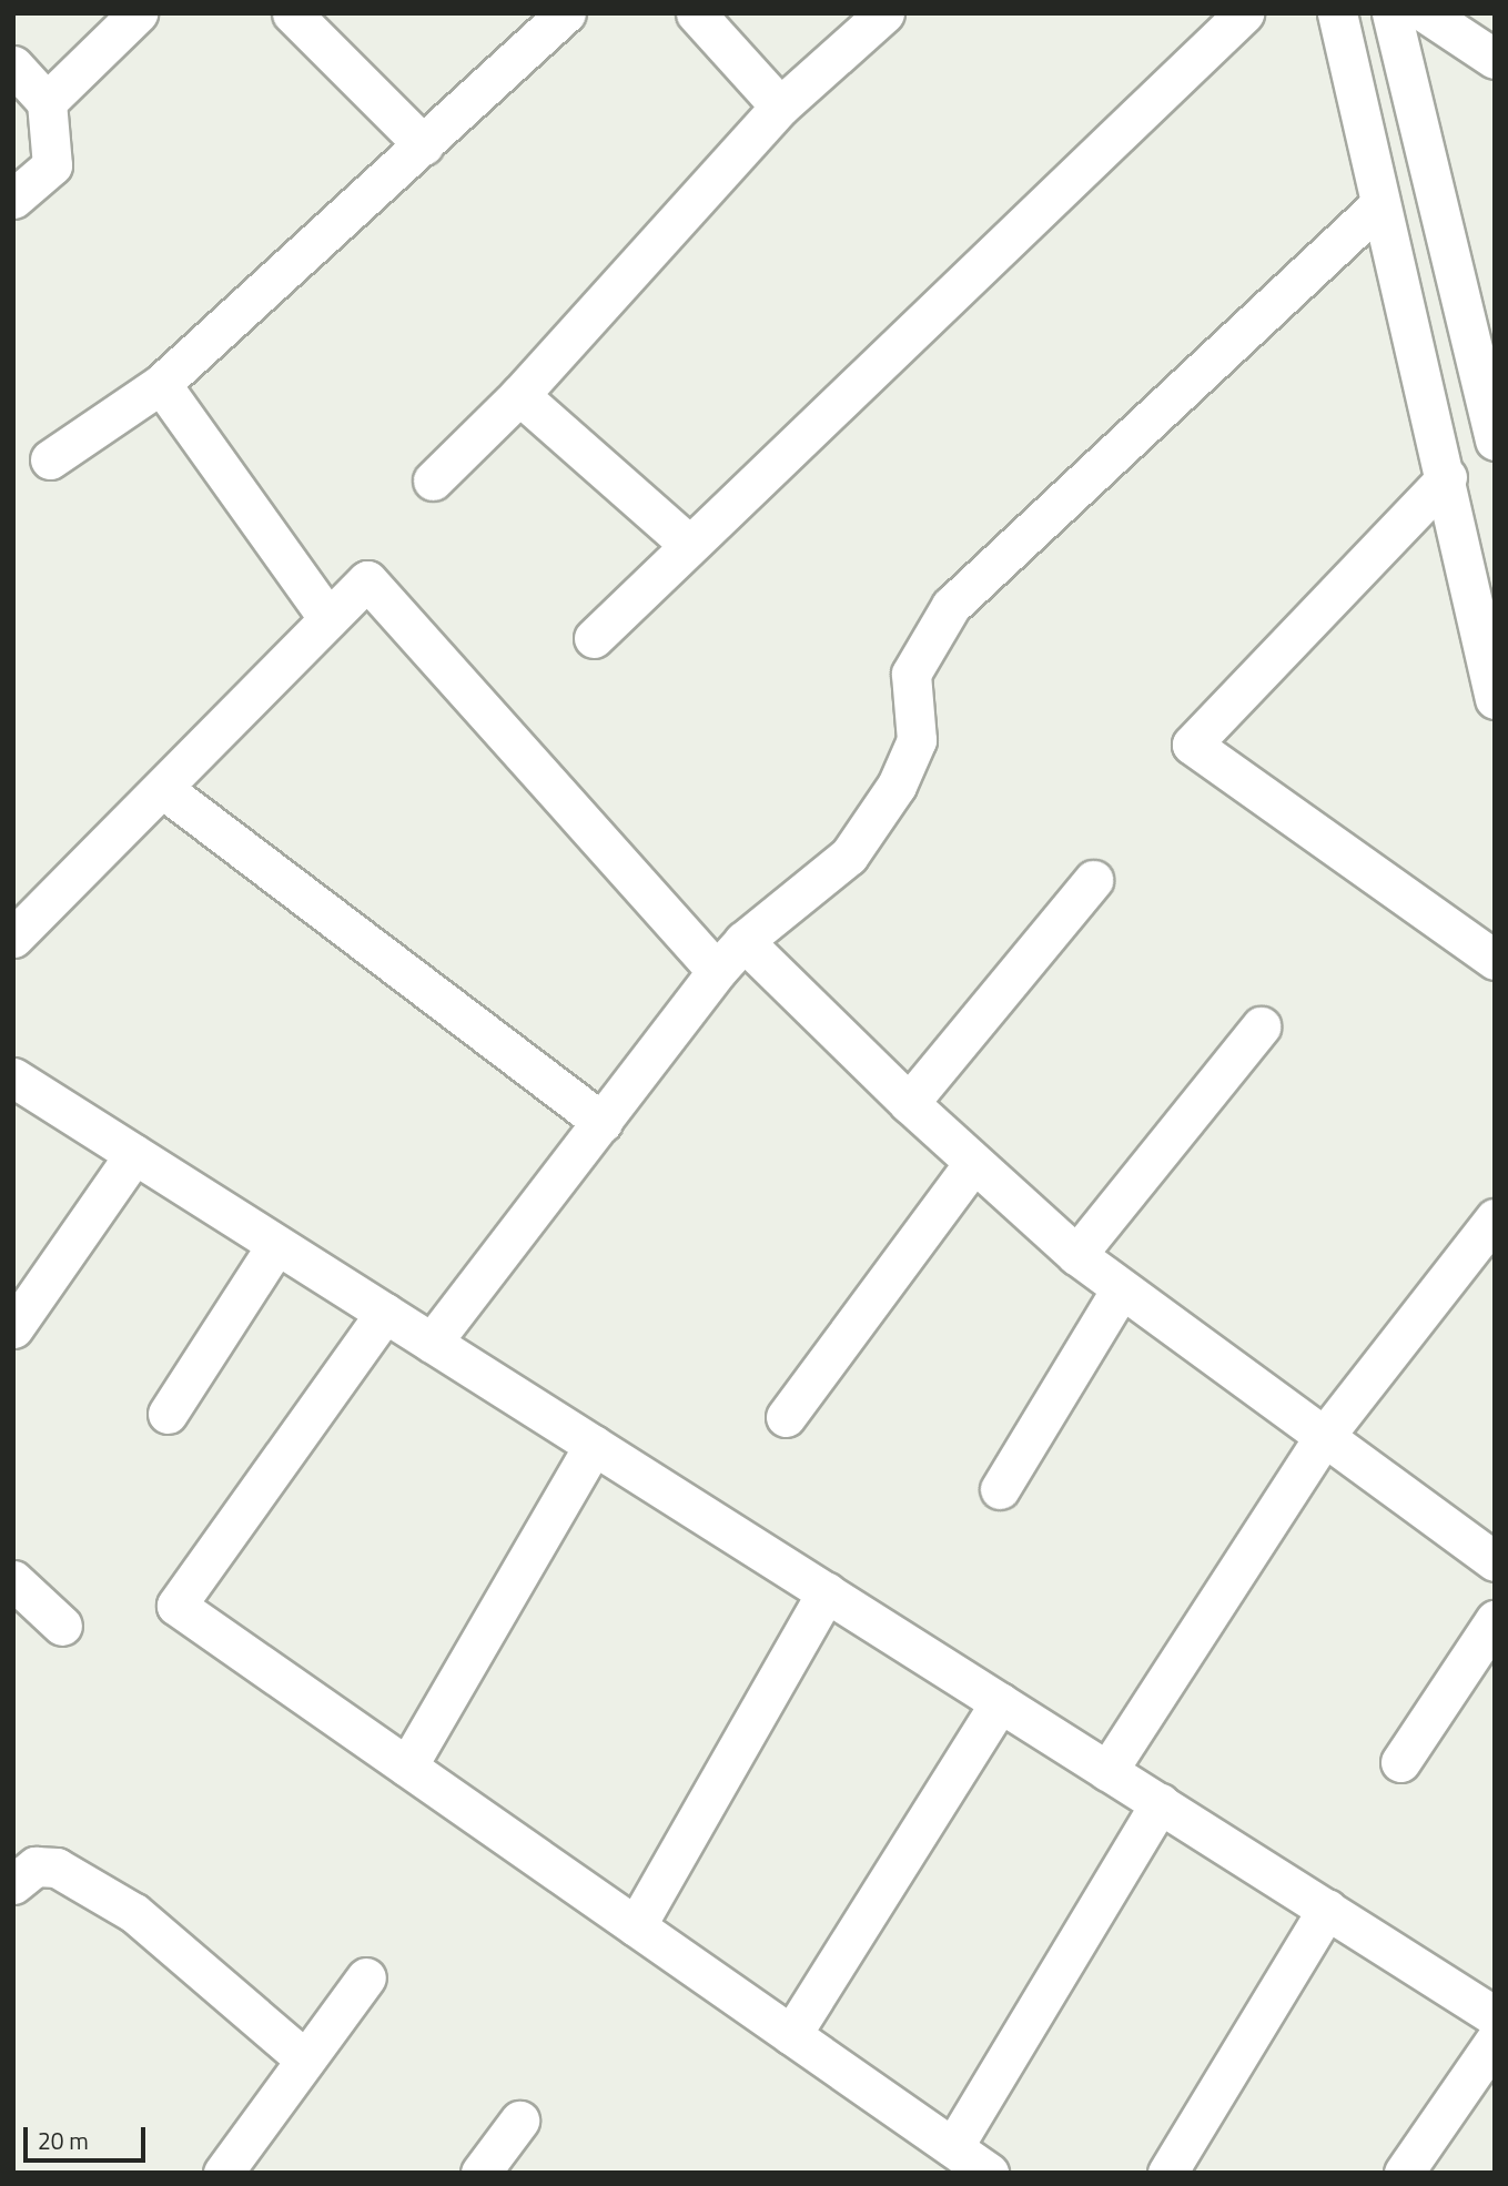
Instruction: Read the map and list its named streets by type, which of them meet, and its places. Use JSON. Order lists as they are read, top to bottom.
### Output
{
  "scale_bar": "20 m"
}
